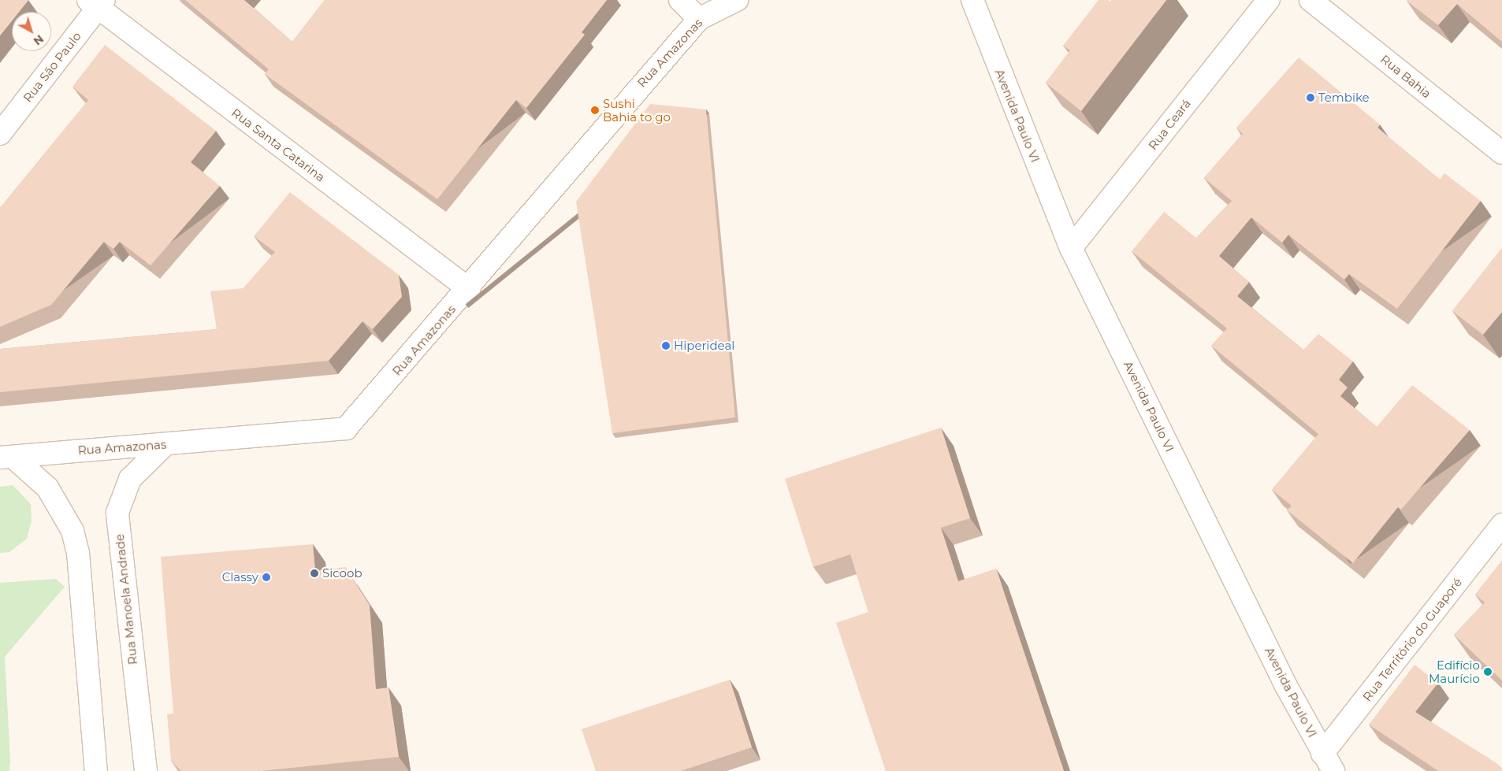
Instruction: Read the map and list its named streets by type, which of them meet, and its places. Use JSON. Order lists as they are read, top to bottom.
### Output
{
  "streets": {
    "street": [
      "Rua Amazonas",
      "Rua São Paulo",
      "Rua Bahia",
      "Avenida Paulo VI",
      "Rua Ceará",
      "Rua Santa Catarina",
      "Rua Manoela Andrade",
      "Rua Território do Guaporé"
    ]
  },
  "crossings": [
    ["Rua Amazonas", "Rua Santa Catarina"],
    ["Rua Amazonas", "Rua Manoela Andrade"],
    ["Rua São Paulo", "Rua Santa Catarina"],
    ["Avenida Paulo VI", "Rua Ceará"],
    ["Avenida Paulo VI", "Rua Território do Guaporé"]
  ],
  "places": [
    "Tembike",
    "Sushi Bahia to go",
    "Hiperideal",
    "Sicoob",
    "Classy",
    "Edifício Maurício"
  ],
  "north": "bottom right"
}
